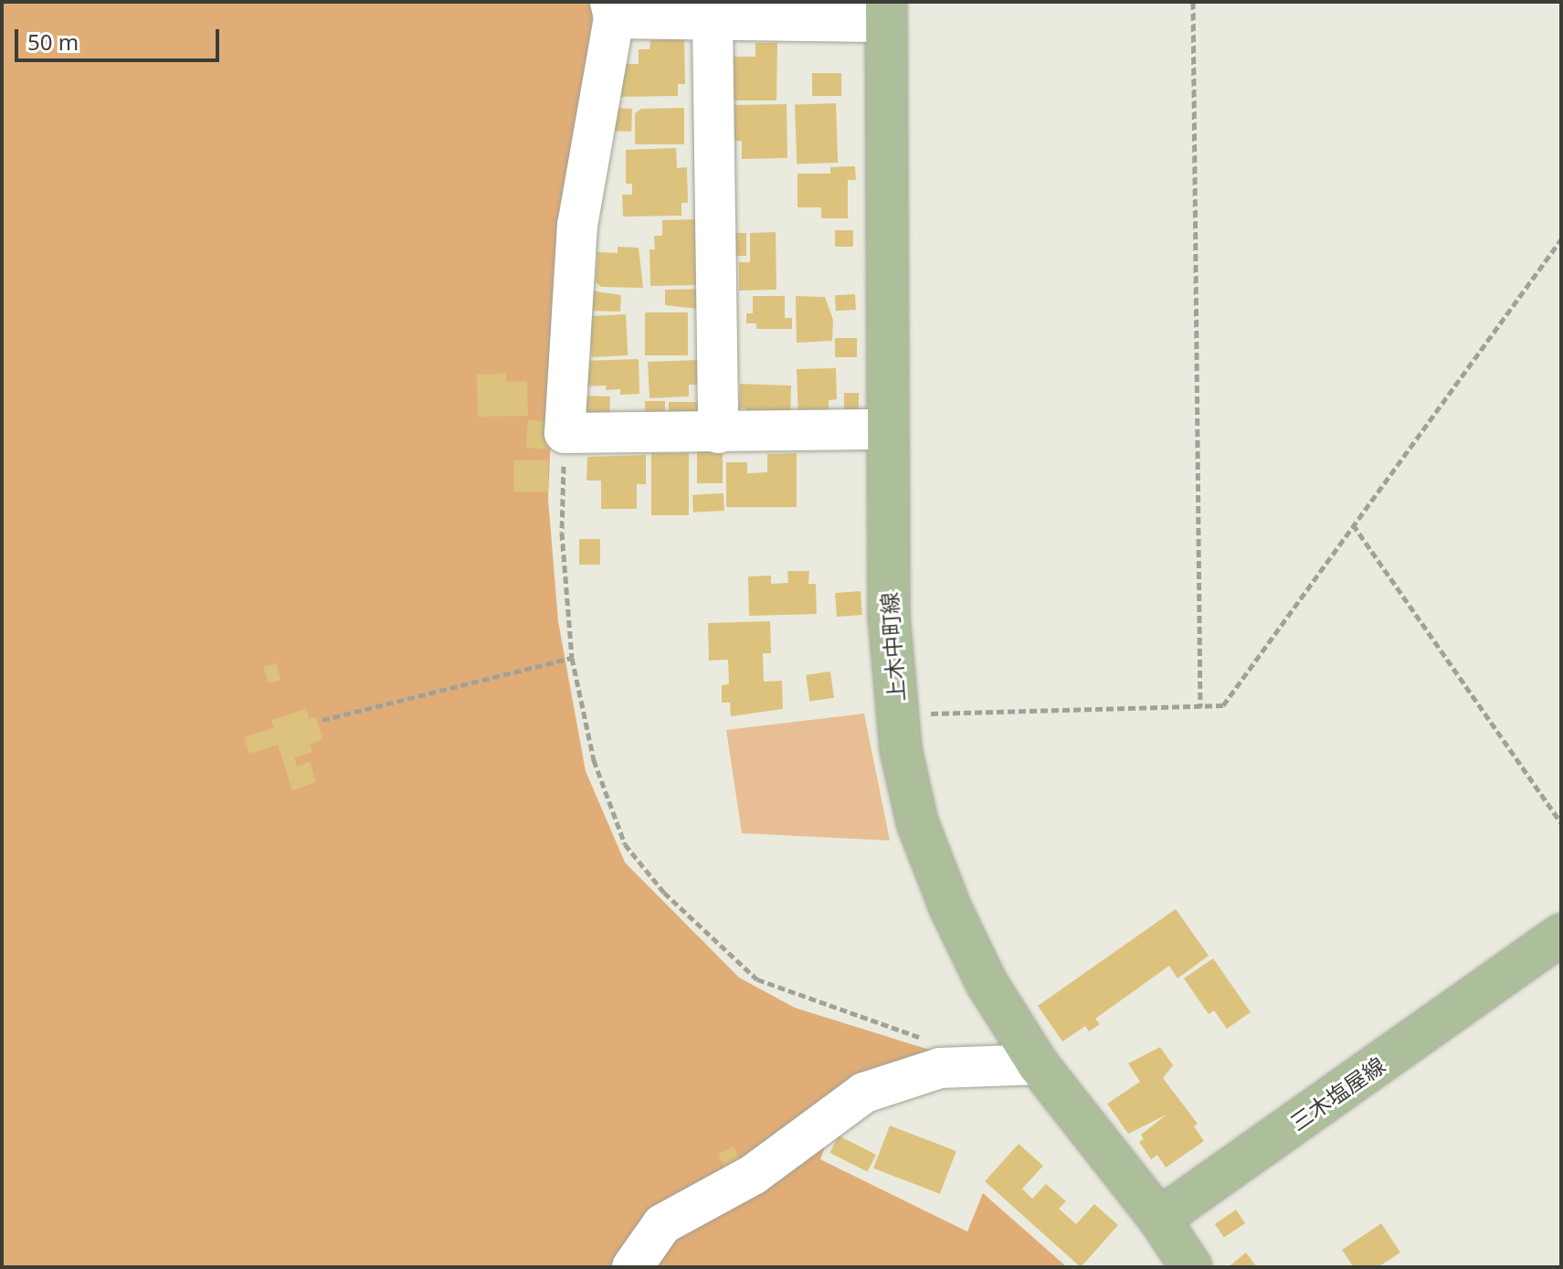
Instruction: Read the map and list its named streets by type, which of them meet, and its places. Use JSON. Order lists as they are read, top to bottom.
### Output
{
  "streets": {
    "main road": ["上木中町線", "三木塩屋線"]
  },
  "crossings": [
    ["上木中町線", "三木塩屋線"]
  ],
  "scale_bar": "50 m"
}
